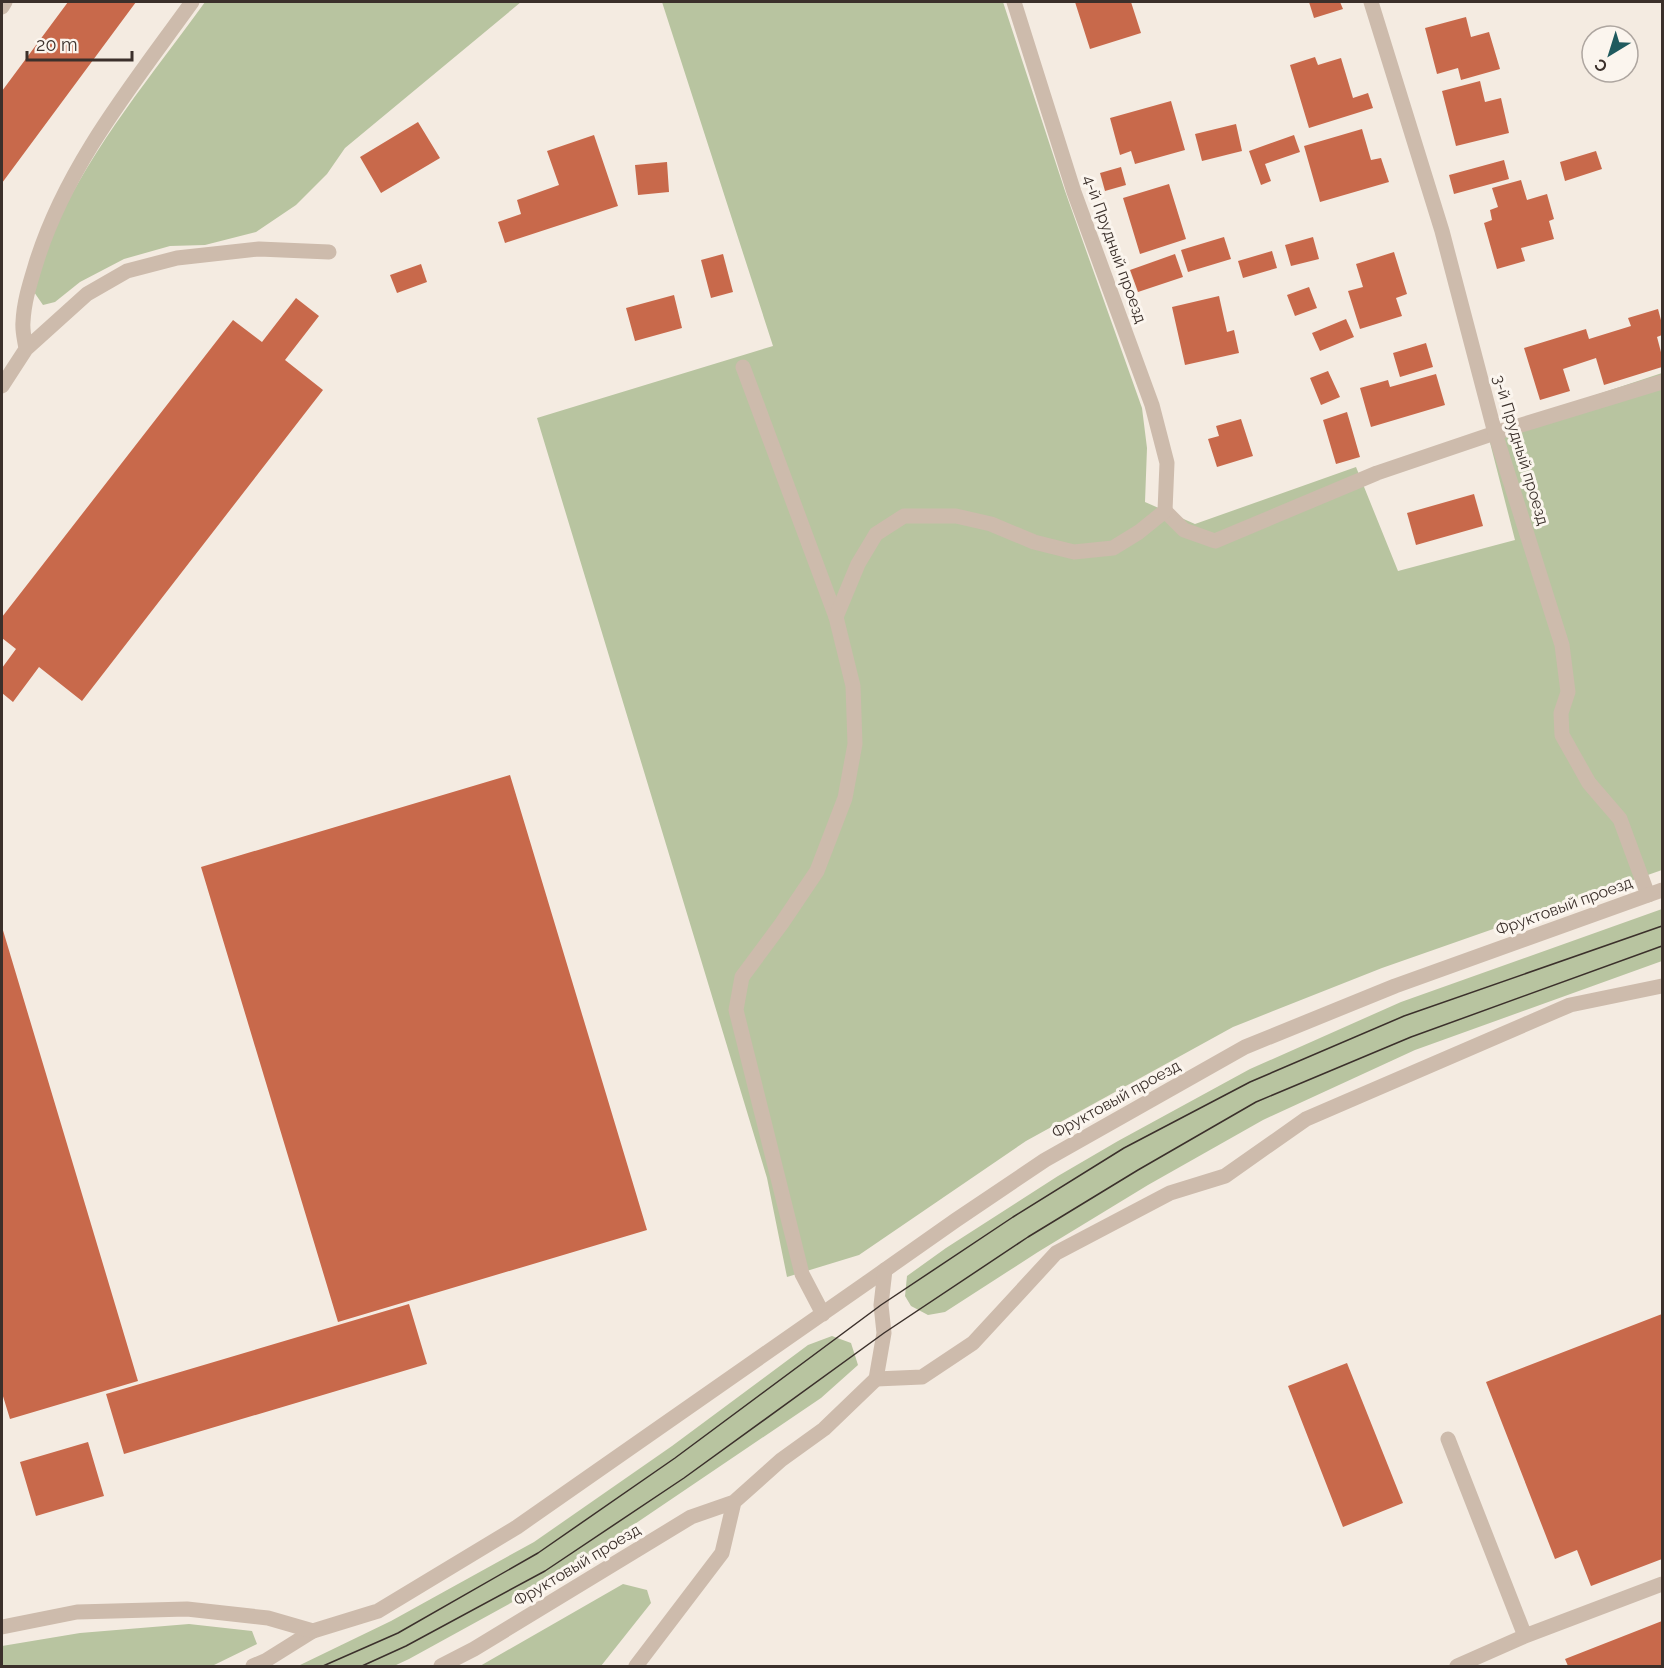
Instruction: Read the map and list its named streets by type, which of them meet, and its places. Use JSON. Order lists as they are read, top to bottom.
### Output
{
  "streets": {
    "street": ["4-й Прудный проезд", "3-й Прудный проезд", "Фруктовый проезд"]
  },
  "crossings": [
    ["3-й Прудный проезд", "Фруктовый проезд"]
  ],
  "scale_bar": "20 m",
  "north": "bottom left"
}
